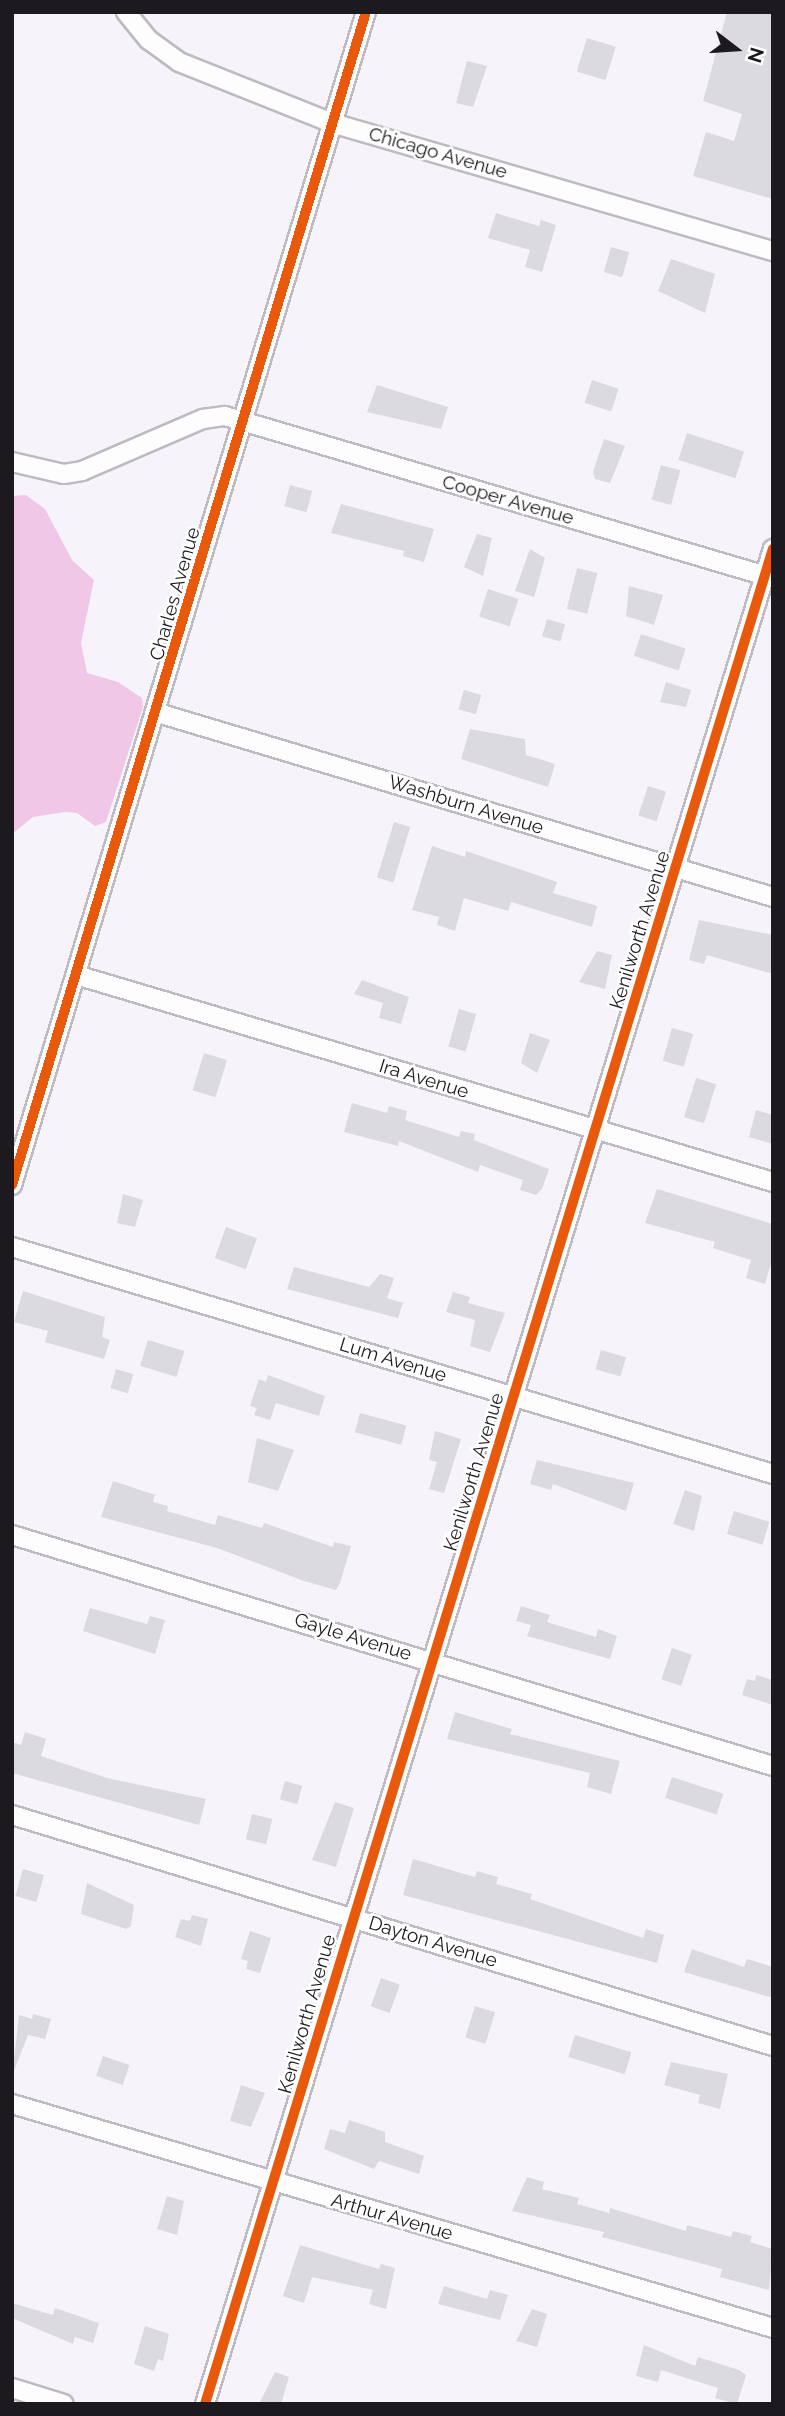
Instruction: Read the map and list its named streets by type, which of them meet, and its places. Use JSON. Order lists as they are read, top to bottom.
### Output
{
  "streets": {
    "street": [
      "Chicago Avenue",
      "Cooper Avenue",
      "Charles Avenue",
      "Washburn Avenue",
      "Kenilworth Avenue",
      "Ira Avenue",
      "Lum Avenue",
      "Gayle Avenue",
      "Dayton Avenue",
      "Arthur Avenue"
    ]
  },
  "crossings": [
    ["Chicago Avenue", "Charles Avenue"],
    ["Cooper Avenue", "Charles Avenue"],
    ["Cooper Avenue", "Kenilworth Avenue"],
    ["Charles Avenue", "Washburn Avenue"],
    ["Charles Avenue", "Ira Avenue"],
    ["Washburn Avenue", "Kenilworth Avenue"],
    ["Kenilworth Avenue", "Ira Avenue"],
    ["Kenilworth Avenue", "Lum Avenue"],
    ["Kenilworth Avenue", "Gayle Avenue"],
    ["Kenilworth Avenue", "Dayton Avenue"],
    ["Kenilworth Avenue", "Arthur Avenue"]
  ],
  "north": "right"
}
